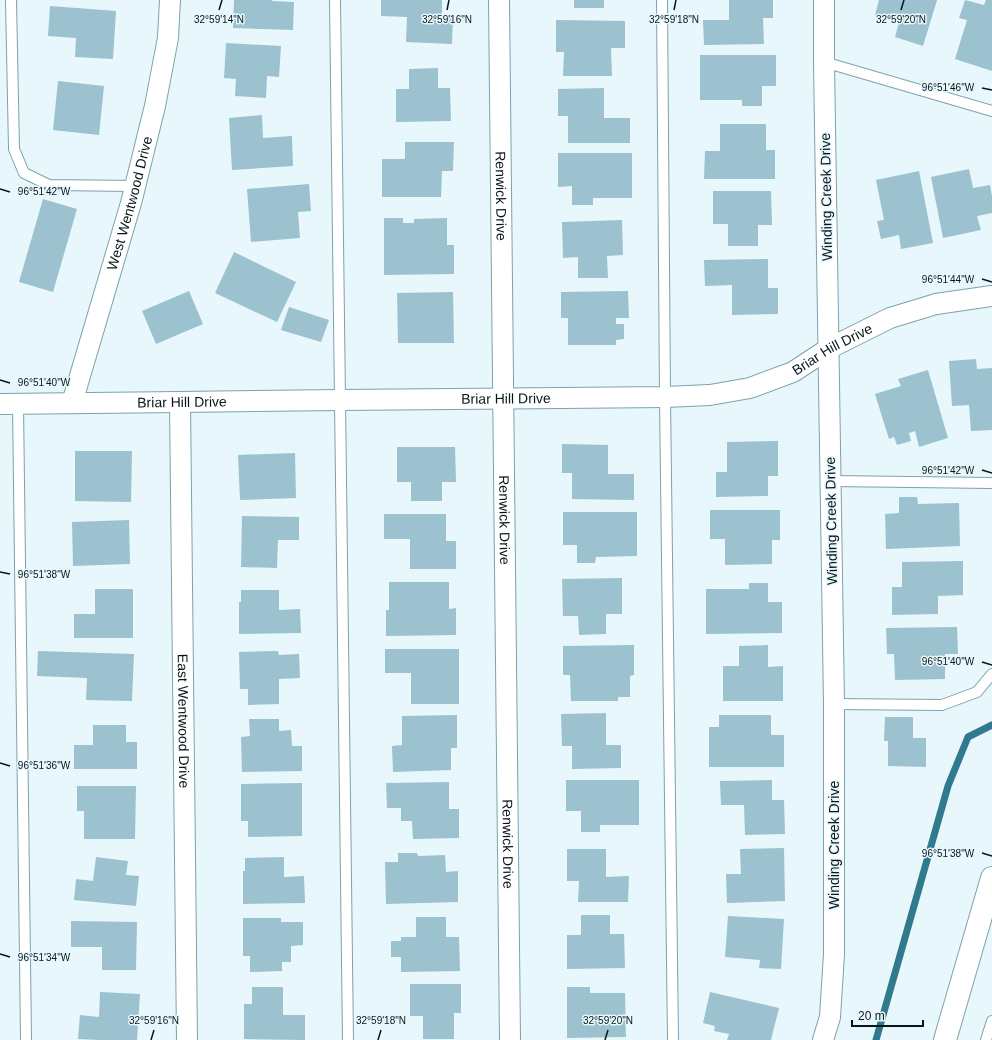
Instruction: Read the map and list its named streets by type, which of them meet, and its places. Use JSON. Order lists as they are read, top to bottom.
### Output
{
  "streets": {
    "street": [
      "Renwick Drive",
      "Winding Creek Drive",
      "West Wentwood Drive",
      "Briar Hill Drive",
      "East Wentwood Drive"
    ]
  },
  "crossings": [
    ["Renwick Drive", "Briar Hill Drive"],
    ["Winding Creek Drive", "Briar Hill Drive"],
    ["West Wentwood Drive", "Briar Hill Drive"],
    ["Briar Hill Drive", "East Wentwood Drive"]
  ],
  "scale_bar": "20 m",
  "coordinates": [
    "32°59'14\"N",
    "32°59'16\"N",
    "32°59'18\"N",
    "32°59'20\"N",
    "96°51'46\"W",
    "96°51'42\"W",
    "96°51'44\"W",
    "96°51'40\"W",
    "96°51'38\"W",
    "96°51'36\"W",
    "96°51'34\"W"
  ]
}
